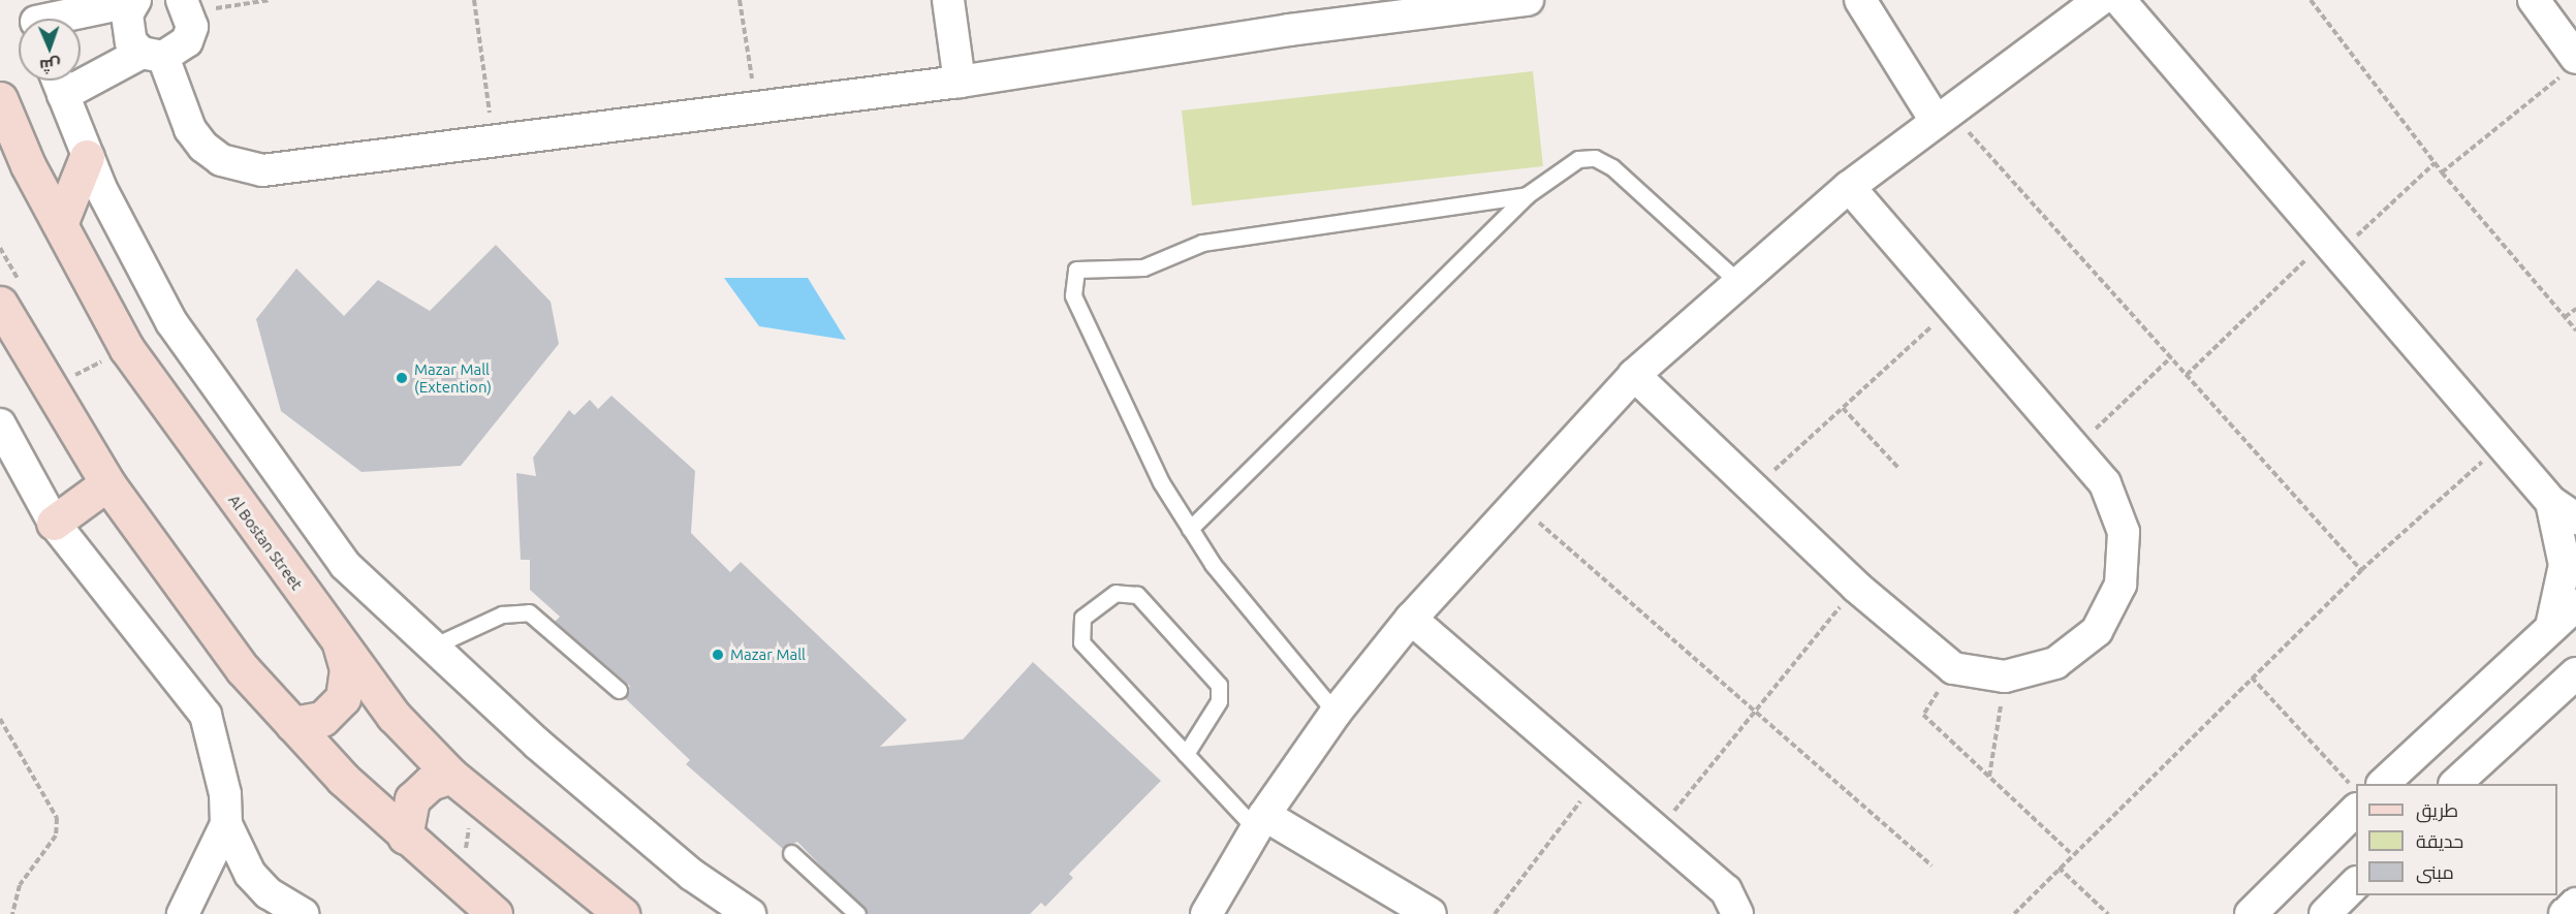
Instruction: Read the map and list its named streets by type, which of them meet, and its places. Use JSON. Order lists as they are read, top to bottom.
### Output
{
  "streets": {
    "street": ["Al Bostan Street"]
  },
  "places": ["Mazar Mall (Extention)", "Mazar Mall"],
  "legend": ["طريق", "حديقة", "مبنى"],
  "north": "bottom"
}
